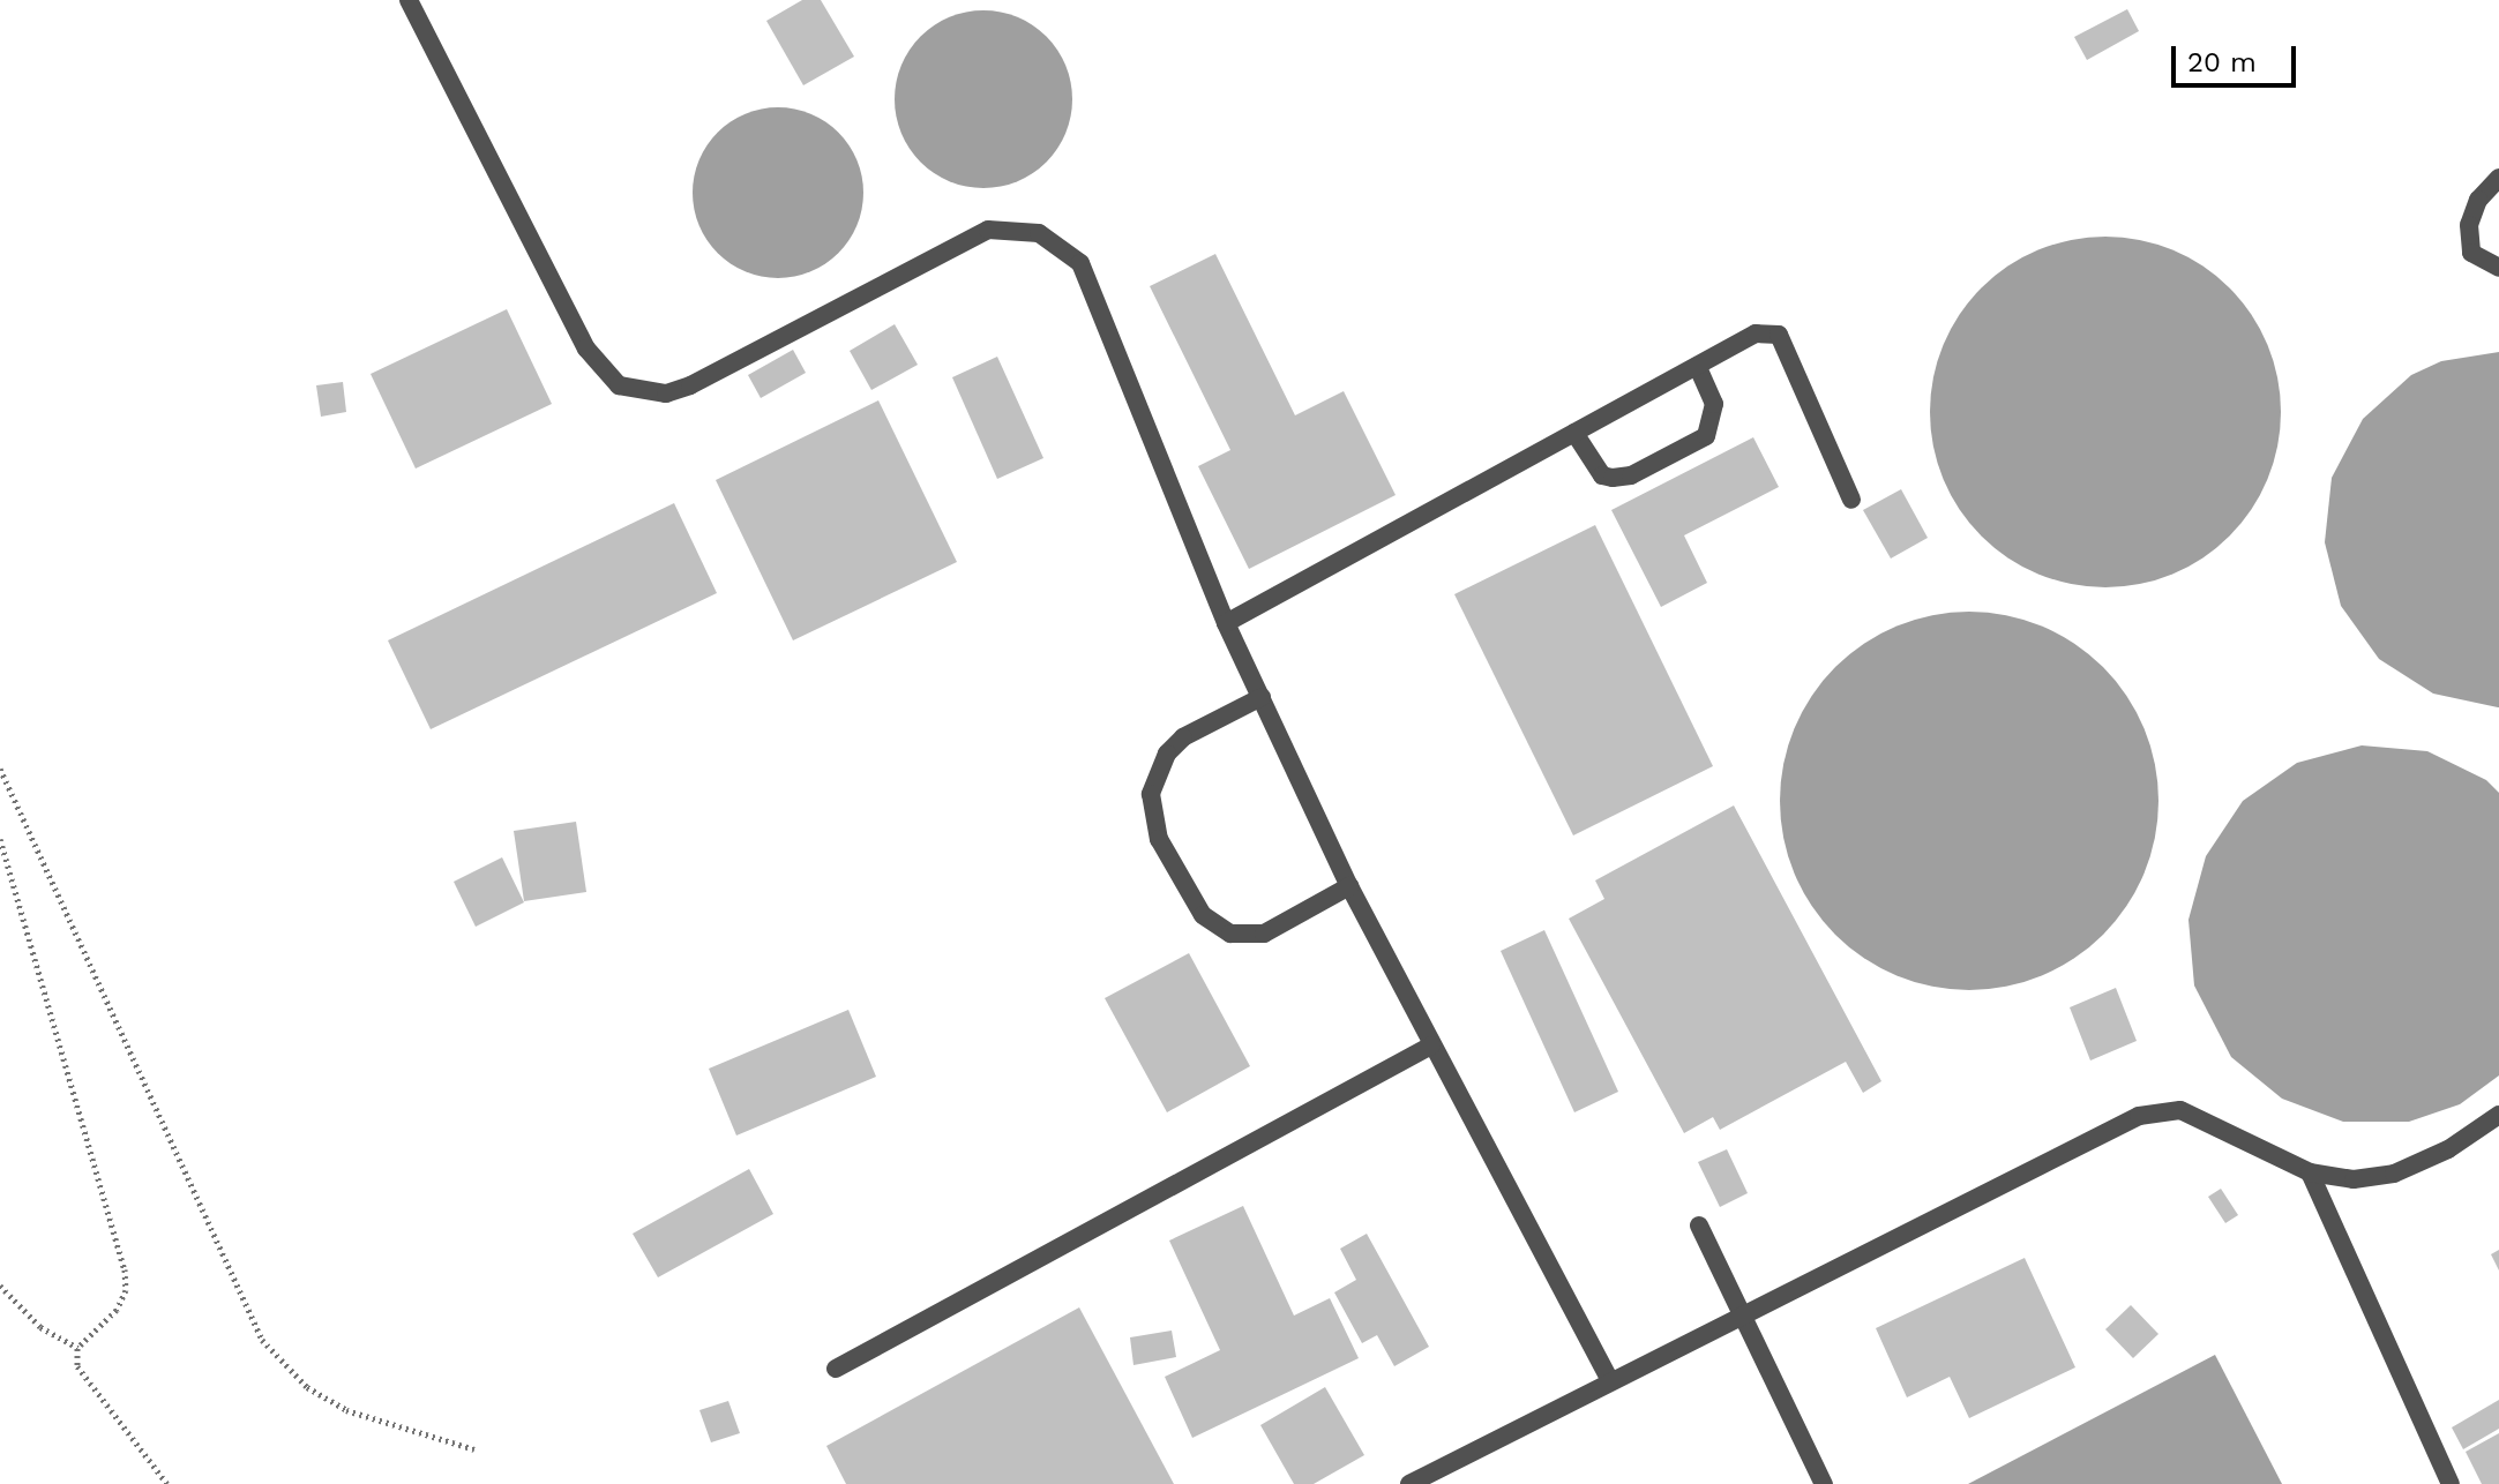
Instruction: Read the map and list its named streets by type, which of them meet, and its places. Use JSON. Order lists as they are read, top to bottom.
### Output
{
  "scale_bar": "20 m"
}
